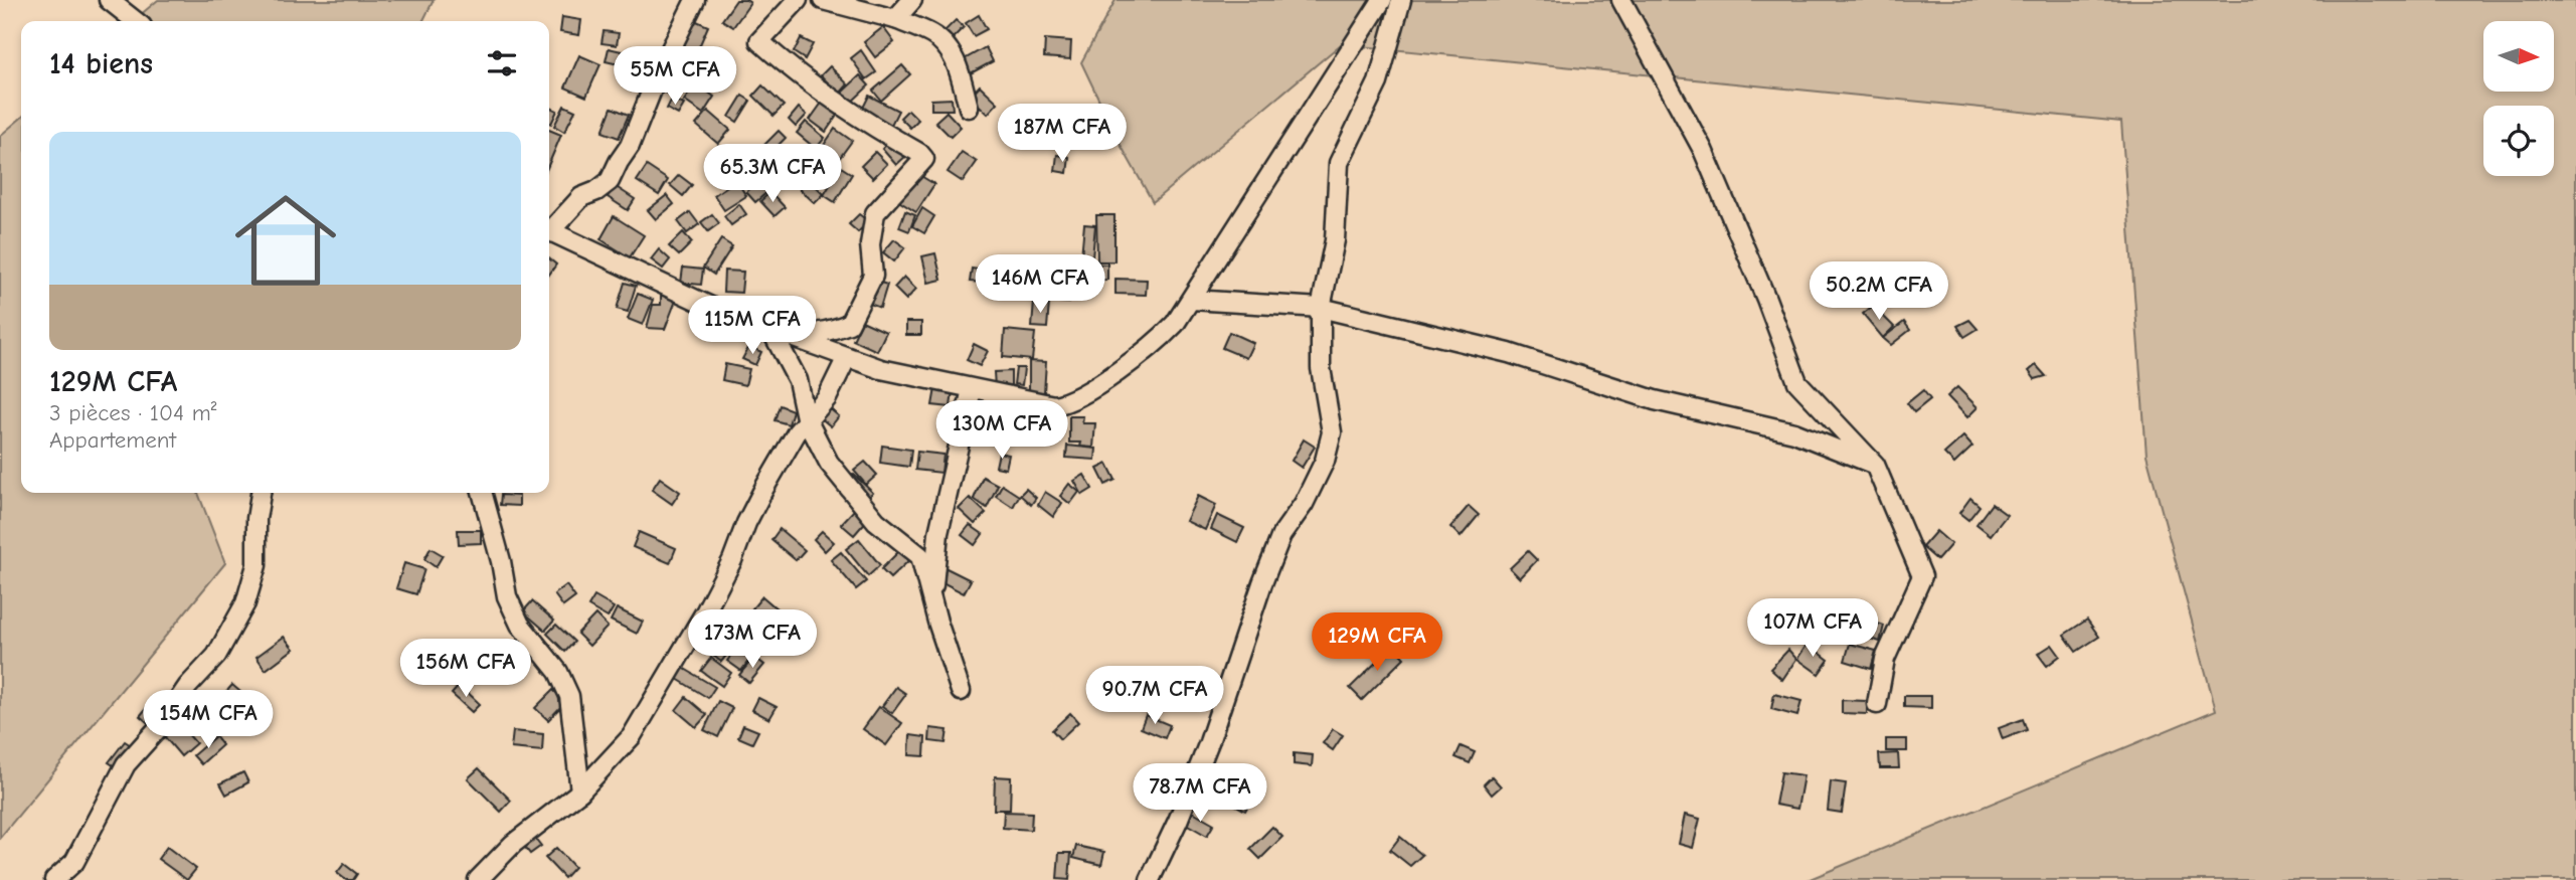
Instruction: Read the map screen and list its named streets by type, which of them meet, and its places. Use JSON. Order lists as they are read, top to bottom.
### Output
{
  "north": "right",
  "page": {
    "heading": "14 biens",
    "price": [
      "55M CFA",
      "187M CFA",
      "65.3M CFA",
      "146M CFA",
      "50.2M CFA",
      "115M CFA",
      "130M CFA",
      "107M CFA",
      "173M CFA",
      "129M CFA",
      "156M CFA",
      "90.7M CFA",
      "154M CFA",
      "78.7M CFA"
    ],
    "list": [
      {
        "name": "129M CFA",
        "note": "3 pièces · 104 m² · Appartement"
      }
    ]
  }
}
